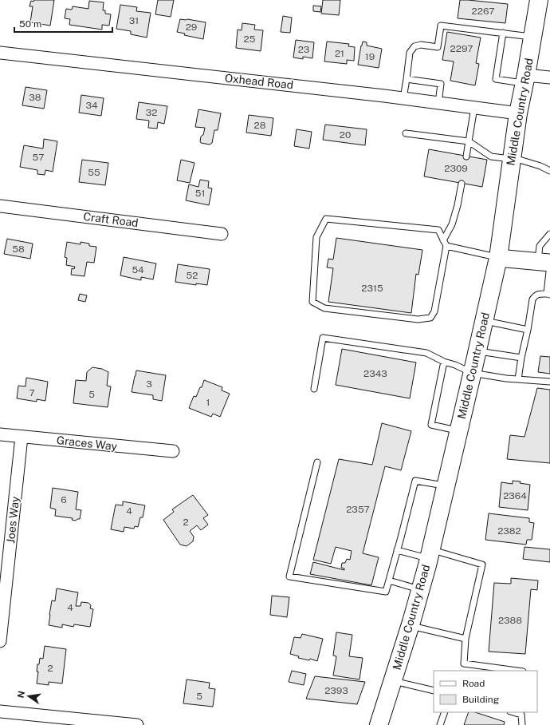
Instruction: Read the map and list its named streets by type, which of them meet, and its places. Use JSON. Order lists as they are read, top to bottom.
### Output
{
  "streets": {
    "main road": ["Middle Country Road"],
    "street": [
      "Oxhead Road",
      "Craft Road",
      "Graces Way",
      "Joes Way"
    ]
  },
  "crossings": [
    ["Oxhead Road", "Middle Country Road"],
    ["Graces Way", "Joes Way"]
  ],
  "house_numbers": [
    "2267",
    "31",
    "29",
    "25",
    "2297",
    "23",
    "21",
    "19",
    "38",
    "34",
    "32",
    "28",
    "20",
    "57",
    "2309",
    "55",
    "51",
    "58",
    "54",
    "52",
    "2315",
    "2343",
    "3",
    "7",
    "5",
    "1",
    "2364",
    "6",
    "2357",
    "4",
    "2",
    "2382",
    "4",
    "2388",
    "2",
    "2393",
    "5"
  ],
  "legend": ["Road", "Building"],
  "scale_bar": "50 m",
  "north": "left"
}
